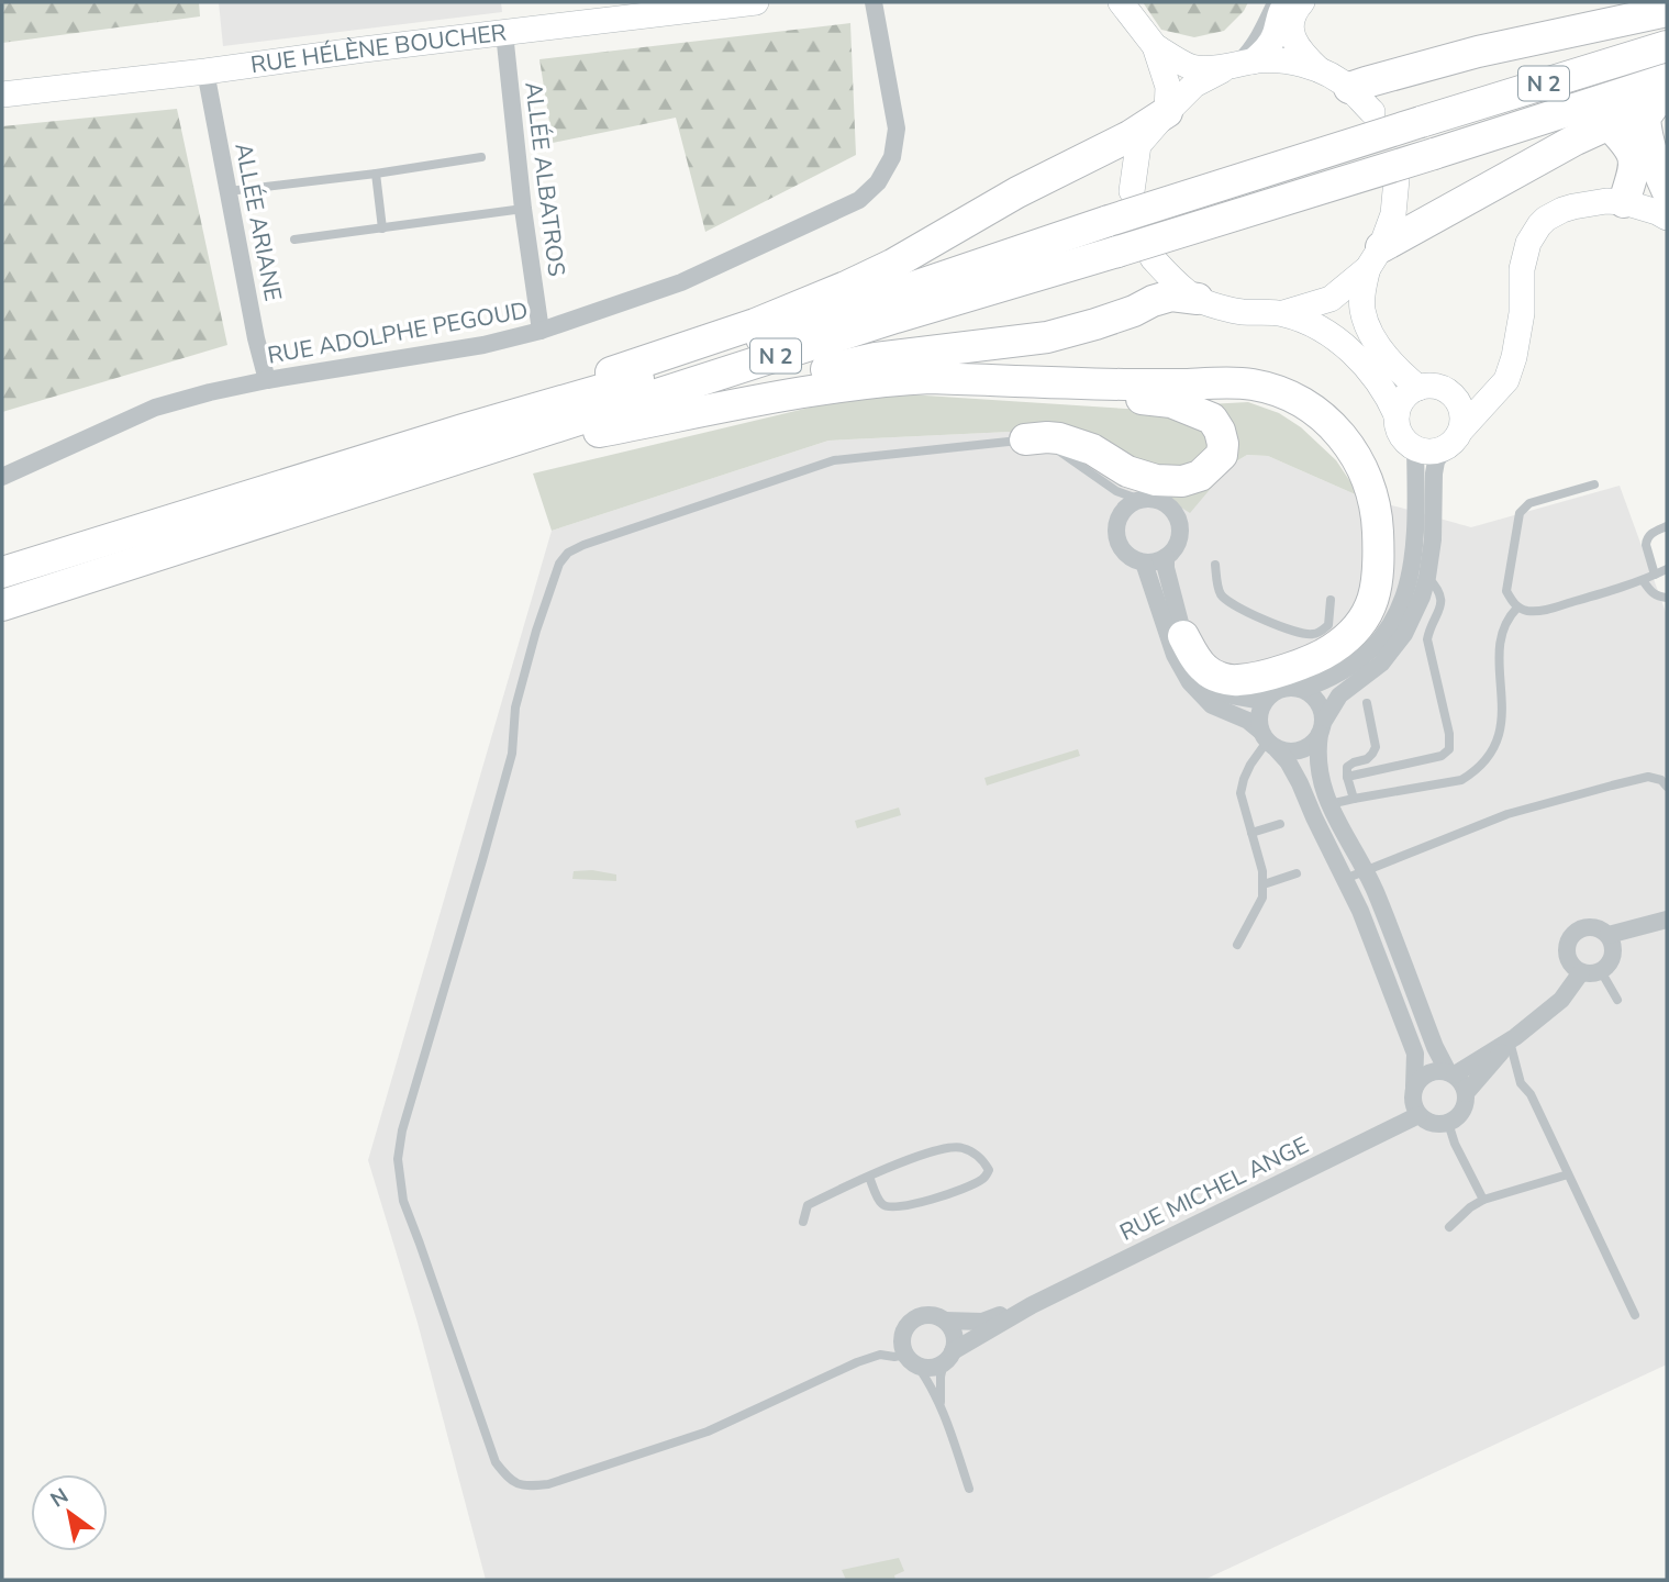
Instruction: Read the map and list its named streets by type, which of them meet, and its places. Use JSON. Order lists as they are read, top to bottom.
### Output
{
  "streets": {
    "highway": ["N 2"],
    "main road": ["RUE HÉLÈNE BOUCHER"],
    "street": [
      "ALLÉE ALBATROS",
      "ALLÉE ARIANE",
      "RUE ADOLPHE PEGOUD",
      "RUE MICHEL ANGE"
    ]
  },
  "crossings": [
    ["RUE HÉLÈNE BOUCHER", "ALLÉE ALBATROS"],
    ["RUE HÉLÈNE BOUCHER", "ALLÉE ARIANE"],
    ["ALLÉE ALBATROS", "RUE ADOLPHE PEGOUD"],
    ["ALLÉE ARIANE", "RUE ADOLPHE PEGOUD"]
  ],
  "north": "top left"
}
